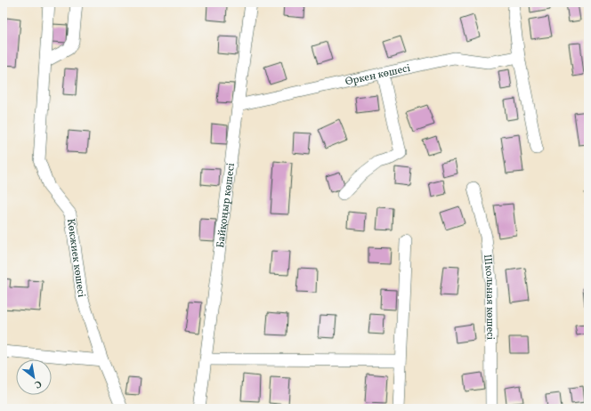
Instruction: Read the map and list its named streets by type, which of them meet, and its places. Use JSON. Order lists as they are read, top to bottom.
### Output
{
  "streets": {
    "street": [
      "Өркен көшесі",
      "Байқоңыр көшесі",
      "Көкжиек көшесі",
      "Школьная көшесі"
    ]
  },
  "crossings": [
    ["Өркен көшесі", "Байқоңыр көшесі"]
  ],
  "north": "bottom right"
}
